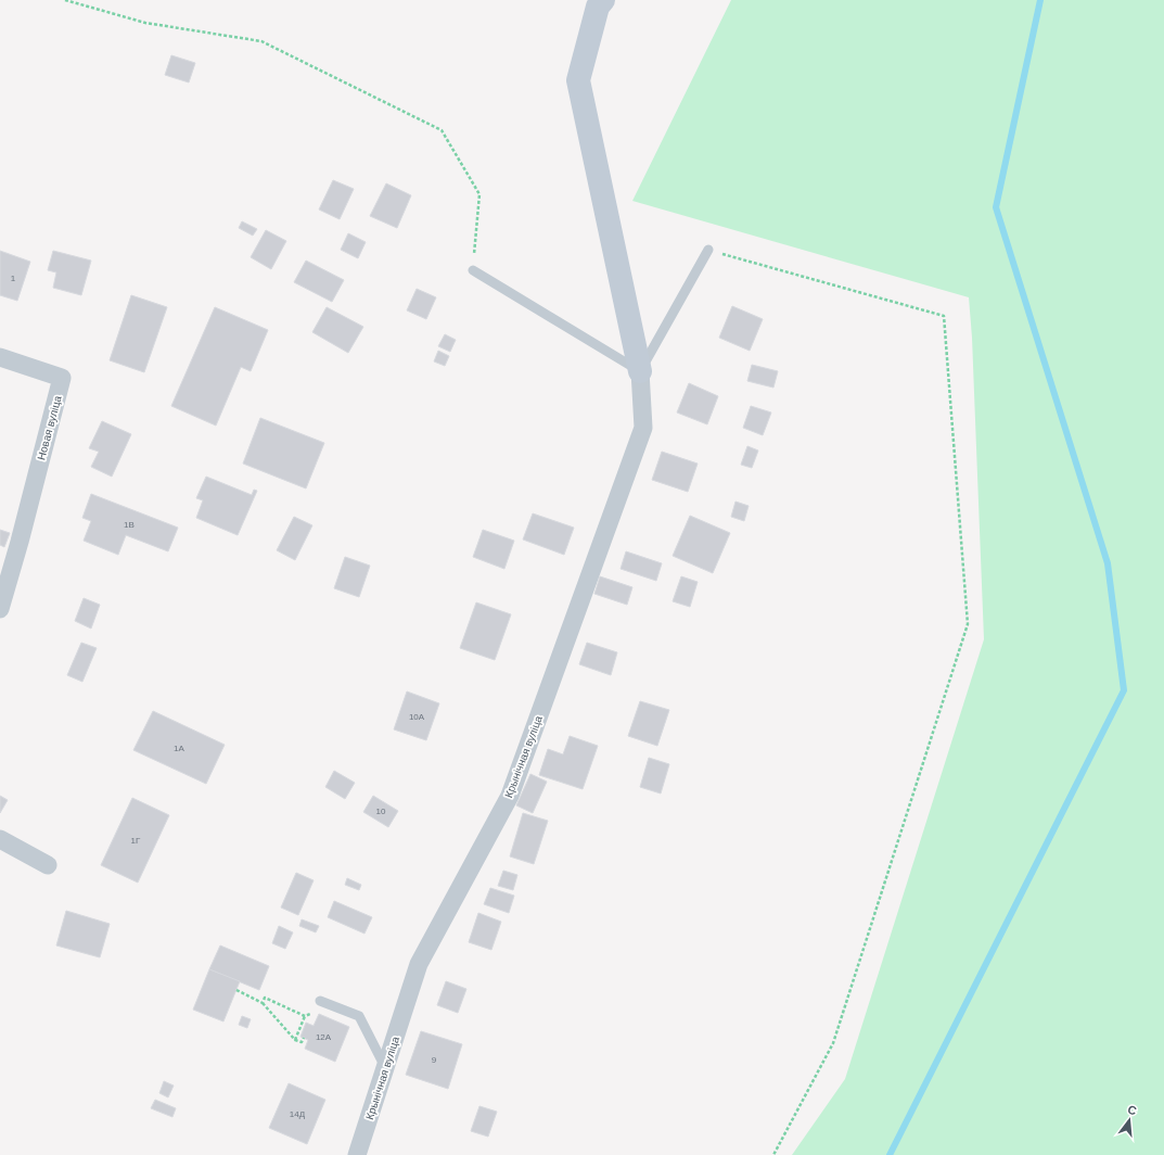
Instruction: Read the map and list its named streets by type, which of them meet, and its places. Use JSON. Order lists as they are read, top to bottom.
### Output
{
  "streets": {
    "street": ["Новая вуліца", "Крынічная вуліца"]
  },
  "house_numbers": [
    "1",
    "1В",
    "10А",
    "1А",
    "10",
    "1Г",
    "12А",
    "9",
    "14Д"
  ],
  "north": "top"
}
